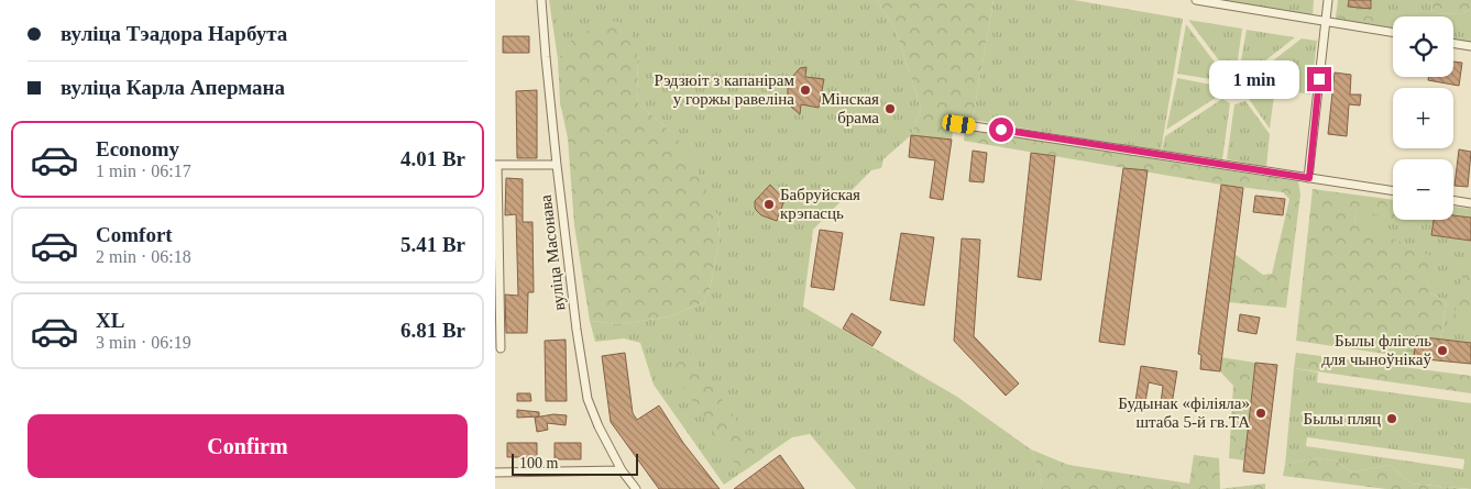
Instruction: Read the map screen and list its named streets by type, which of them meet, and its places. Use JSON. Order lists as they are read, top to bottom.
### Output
{
  "streets": {
    "street": ["вуліца Масонава"]
  },
  "places": [
    "Рэдзюіт з капанірам у горжы равеліна",
    "Мінская брама",
    "Бабруйская крэпасць",
    "Былы флігель для чыноўнікаў",
    "Будынак «філіяла» штаба 5-й гв.ТА",
    "Былы пляц"
  ],
  "scale_bar": "100 m",
  "page": {
    "banner": ["вуліца Тэадора Нарбута", "вуліца Карла Апермана"],
    "map_buttons": ["+", "−"],
    "bubble": "1 min",
    "list": [
      {
        "name": "Economy",
        "note": "1 min · 06:17",
        "value": "4.01 Br"
      },
      {
        "name": "Comfort",
        "note": "2 min · 06:18",
        "value": "5.41 Br"
      },
      {
        "name": "XL",
        "note": "3 min · 06:19",
        "value": "6.81 Br"
      }
    ],
    "buttons": "Confirm",
    "scale": "100 m"
  }
}
